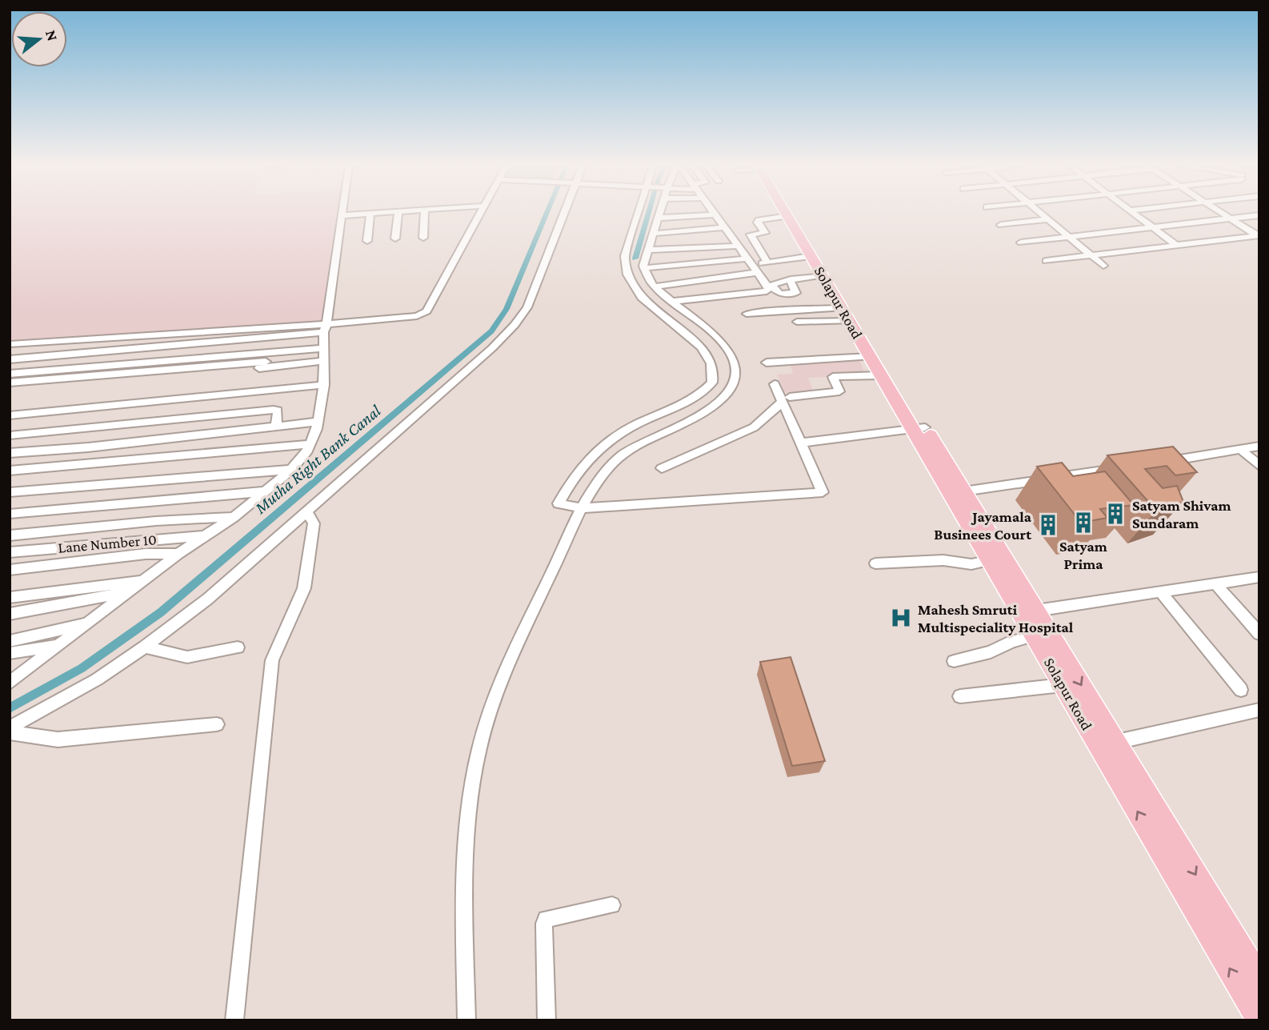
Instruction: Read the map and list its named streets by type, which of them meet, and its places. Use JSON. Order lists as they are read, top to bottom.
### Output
{
  "streets": {
    "highway": ["Solapur Road"],
    "street": ["Lane Number 10"]
  },
  "water": ["Mutha Right Bank Canal"],
  "places": {
    "building": ["Satyam Shivam Sundaram", "Satyam Prima", "Jayamala Businees Court"],
    "hospital": ["Mahesh Smruti Multispeciality Hospital"]
  },
  "north": "right"
}
